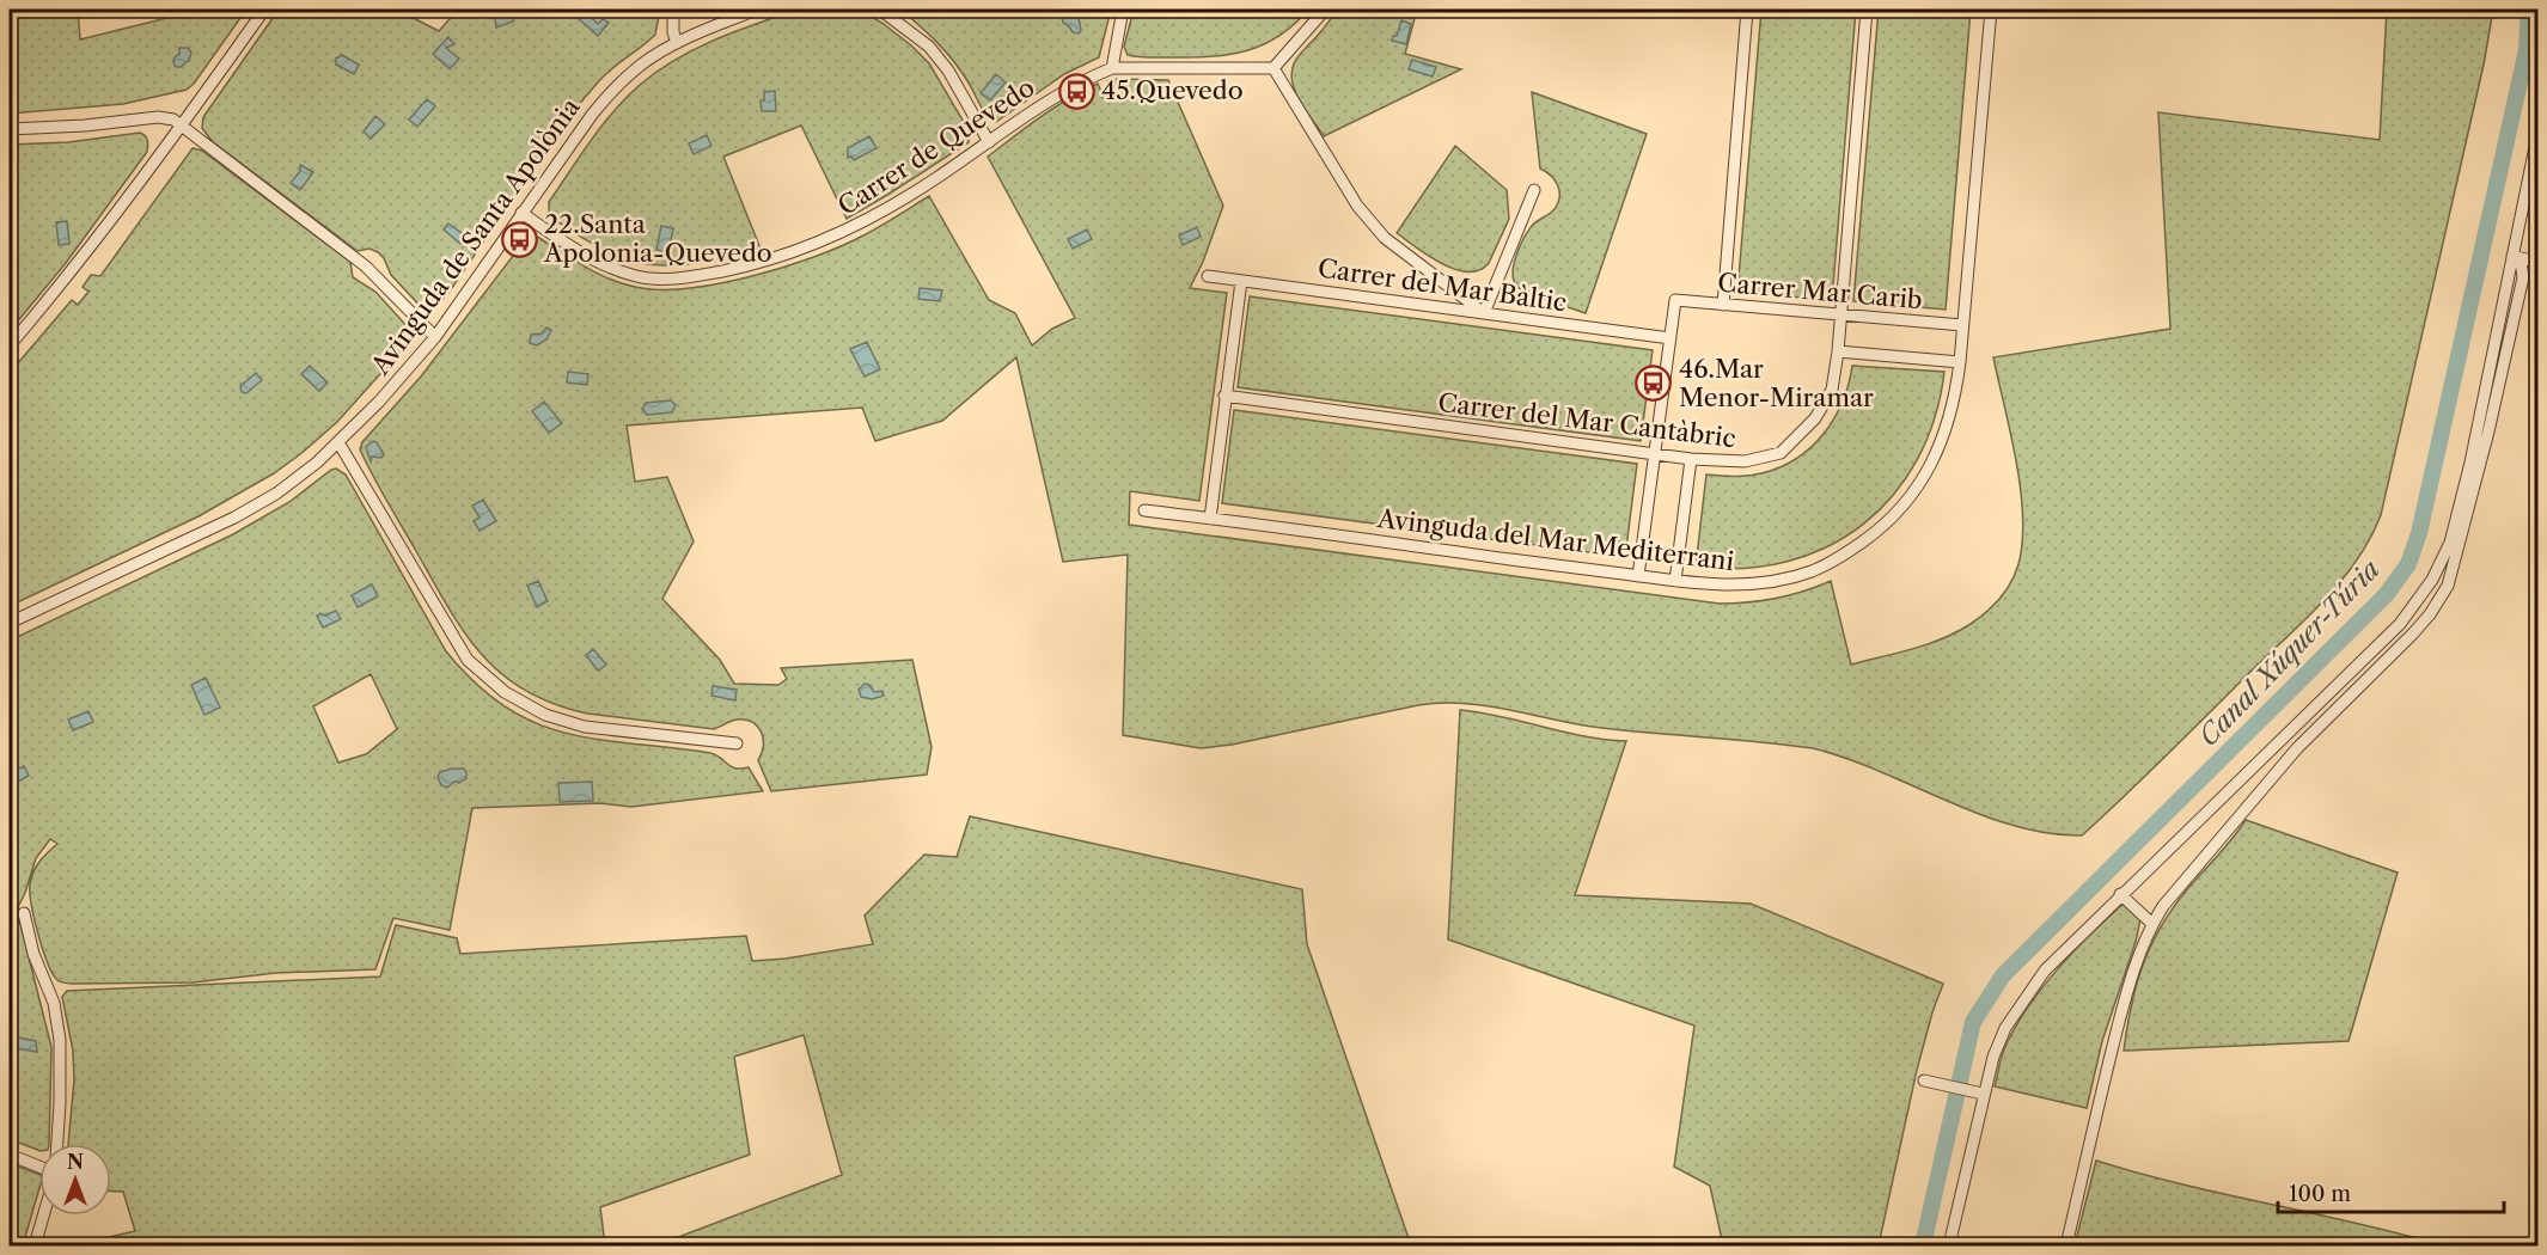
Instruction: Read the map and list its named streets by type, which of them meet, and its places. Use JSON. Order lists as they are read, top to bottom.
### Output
{
  "streets": {
    "street": [
      "Carrer de Quevedo",
      "Avinguda de Santa Apolònia",
      "Carrer del Mar Bàltic",
      "Carrer Mar Carib",
      "Carrer del Mar Cantàbric",
      "Avinguda del Mar Mediterrani"
    ]
  },
  "crossings": [
    ["Carrer de Quevedo", "Avinguda de Santa Apolònia"],
    ["Carrer del Mar Bàltic", "Carrer Mar Carib"],
    ["Carrer Mar Carib", "Carrer del Mar Cantàbric"],
    ["Carrer Mar Carib", "Avinguda del Mar Mediterrani"]
  ],
  "water": ["Canal Xúquer-Túria"],
  "places": {
    "bus stop": ["45.Quevedo", "22.Santa Apolonia-Quevedo", "46.Mar Menor-Miramar"]
  },
  "scale_bar": "100 m",
  "north": "top"
}
